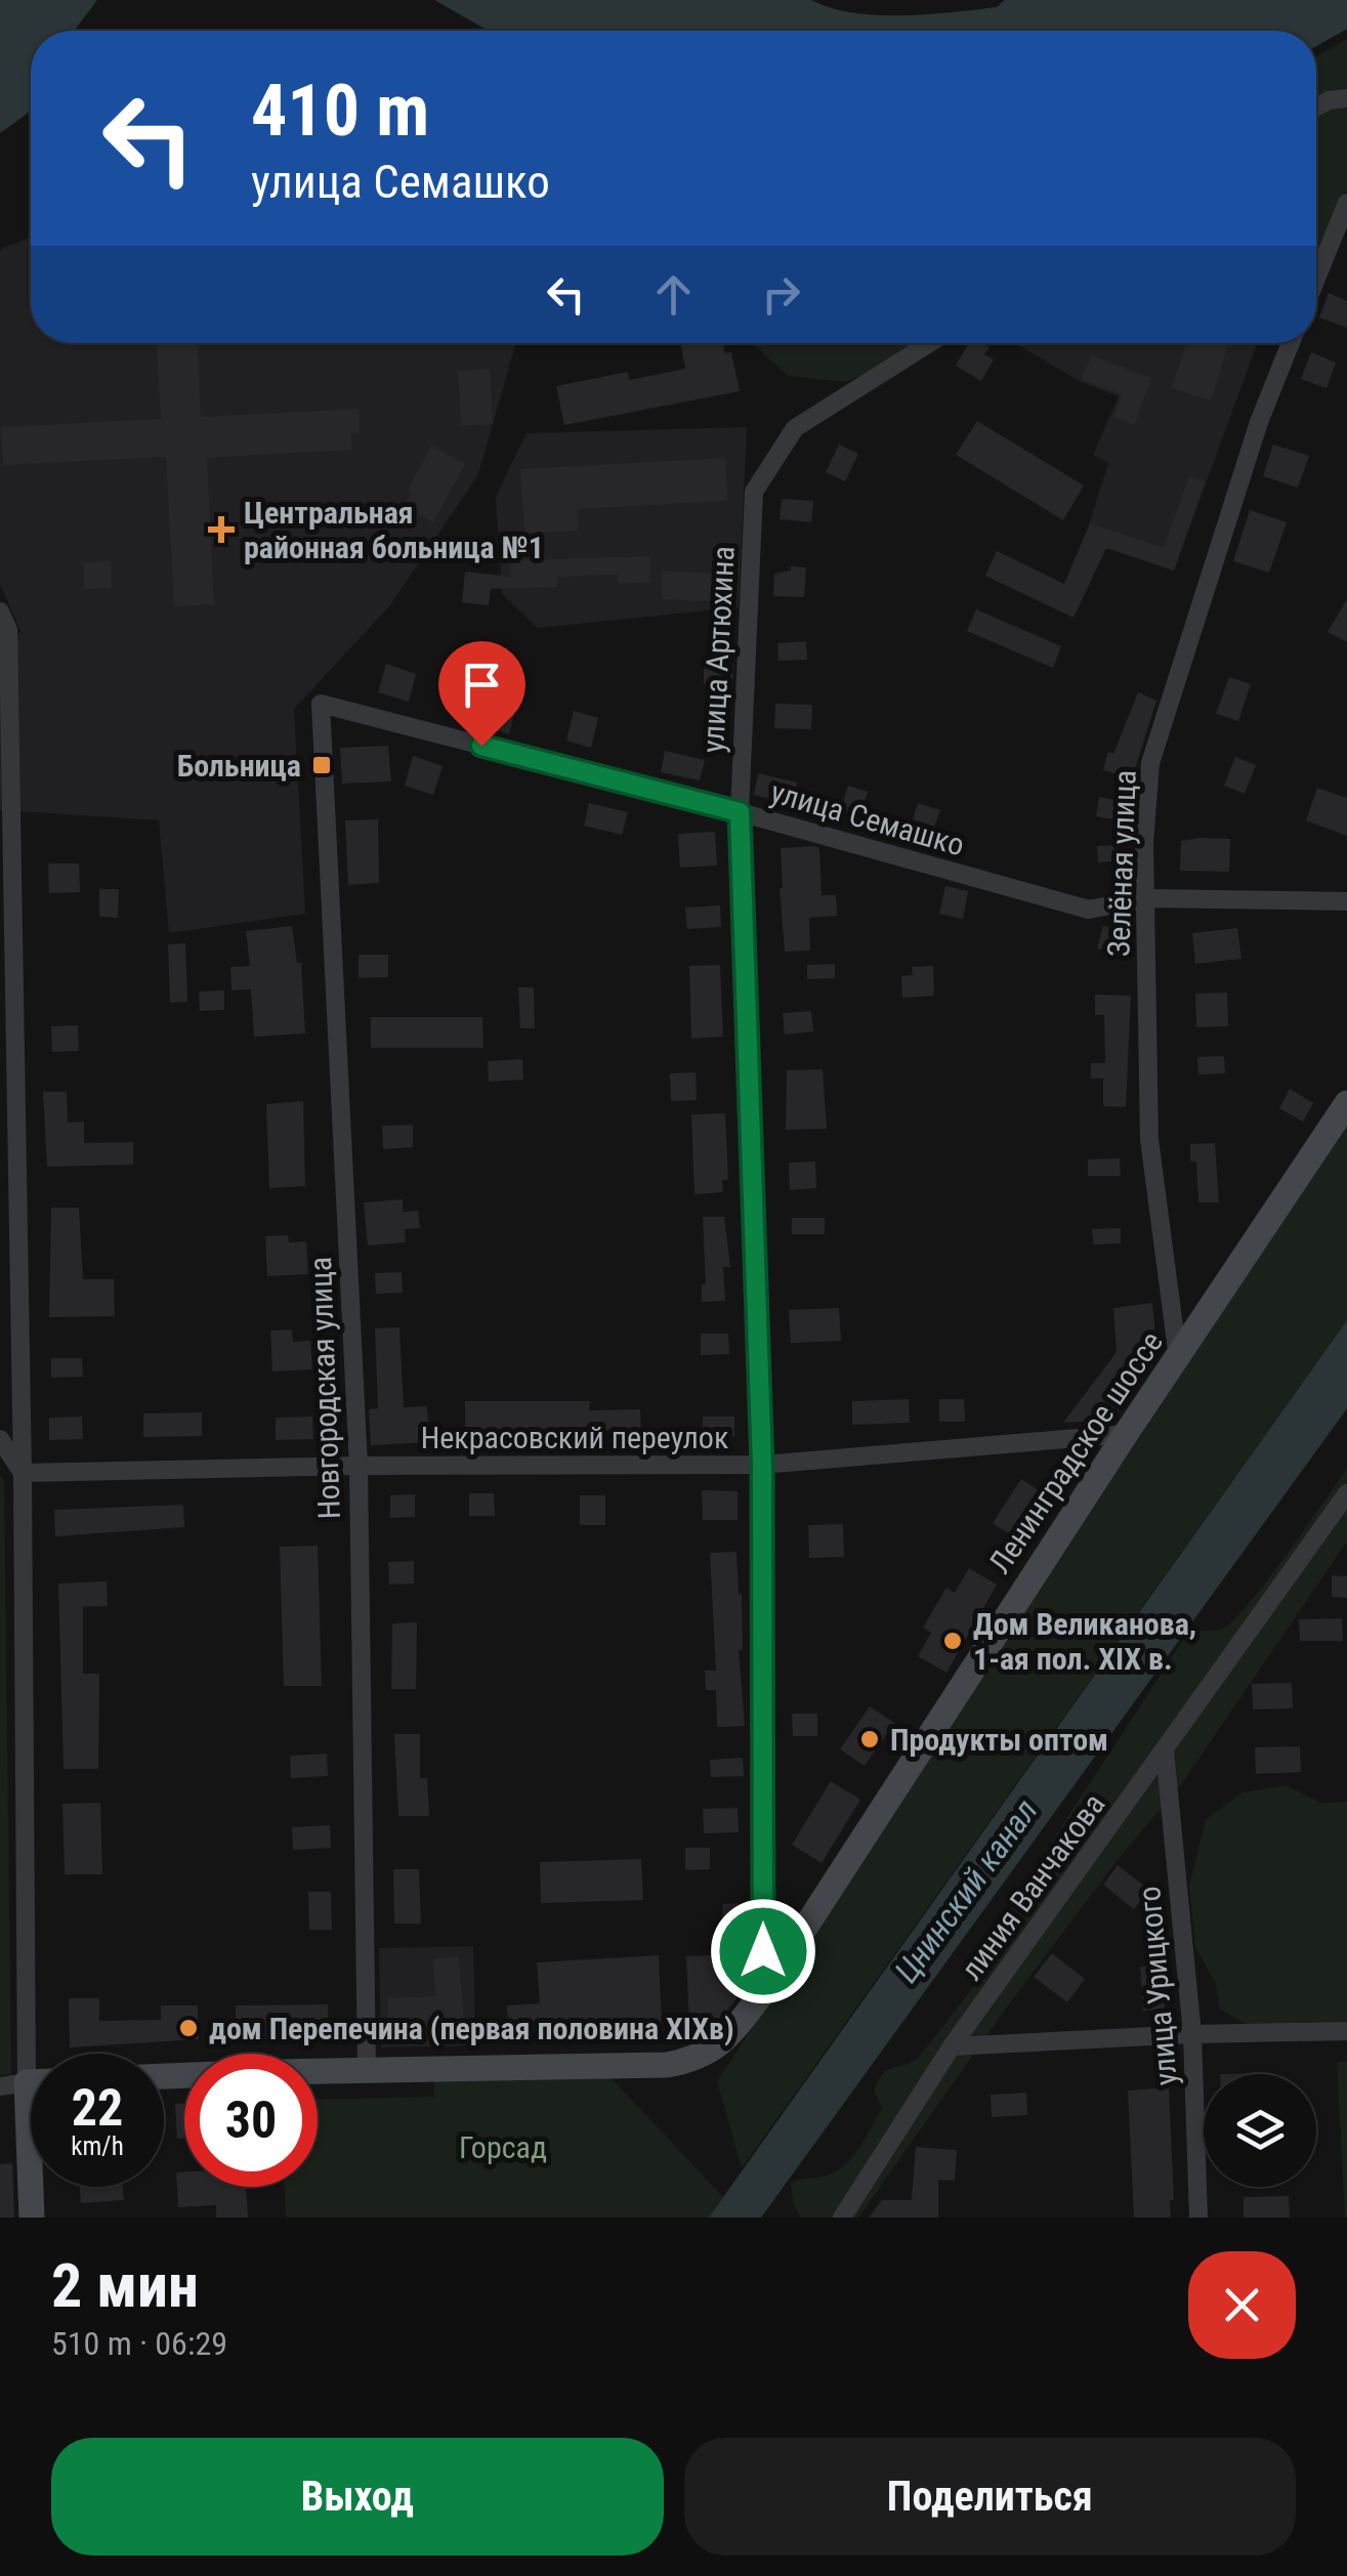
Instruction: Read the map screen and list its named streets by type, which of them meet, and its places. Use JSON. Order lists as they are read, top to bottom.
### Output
{
  "streets": {
    "street": [
      "улица Артюхина",
      "улица Семашко",
      "Зелёная улица",
      "Новгородская улица",
      "Некрасовский переулок",
      "Ленинградское шоссе",
      "линия Ванчакова",
      "улица Урицкого"
    ]
  },
  "crossings": [
    ["улица Артюхина", "улица Семашко"],
    ["улица Артюхина", "Некрасовский переулок"],
    ["улица Артюхина", "Ленинградское шоссе"],
    ["улица Семашко", "Зелёная улица"],
    ["улица Семашко", "Новгородская улица"],
    ["Зелёная улица", "Ленинградское шоссе"],
    ["Новгородская улица", "Некрасовский переулок"],
    ["Новгородская улица", "Ленинградское шоссе"],
    ["Некрасовский переулок", "Ленинградское шоссе"],
    ["линия Ванчакова", "улица Урицкого"]
  ],
  "water": ["Цнинский канал"],
  "parks": ["Горсад"],
  "places": {
    "health": ["Центральная районная больница №1"],
    "transit": ["Больница"],
    "other": ["Дом Великанова, 1-ая пол. XIX в.", "Продукты оптом", "дом Перепечина (первая половина XIXв)"]
  },
  "page": {
    "turn": ["410 m", "улица Семашко"],
    "speed": "22 km/h",
    "limit": "30",
    "heading": ["2 мин", "510 m · 06:29"],
    "buttons": ["Выход", "Поделиться"]
  }
}
